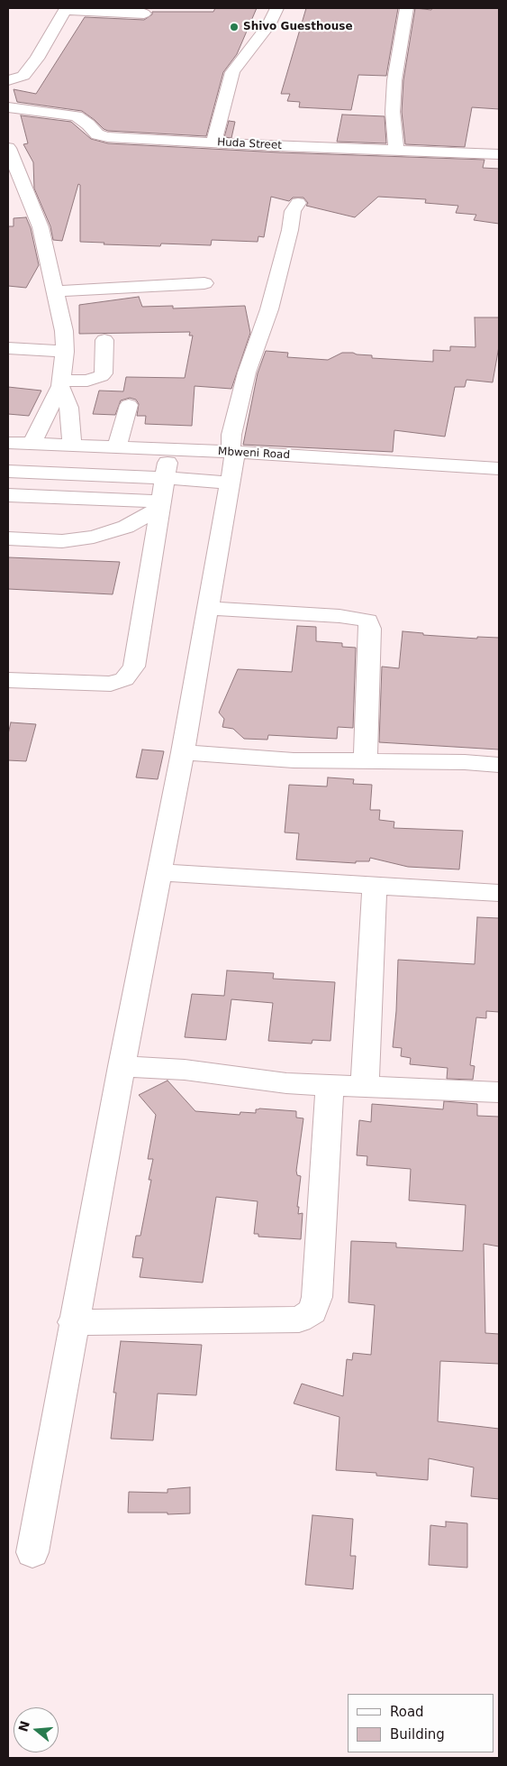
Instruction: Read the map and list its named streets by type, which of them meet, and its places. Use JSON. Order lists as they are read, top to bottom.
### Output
{
  "streets": {
    "street": ["Huda Street", "Mbweni Road"]
  },
  "places": ["Shivo Guesthouse"],
  "legend": ["Road", "Building"],
  "north": "left"
}
